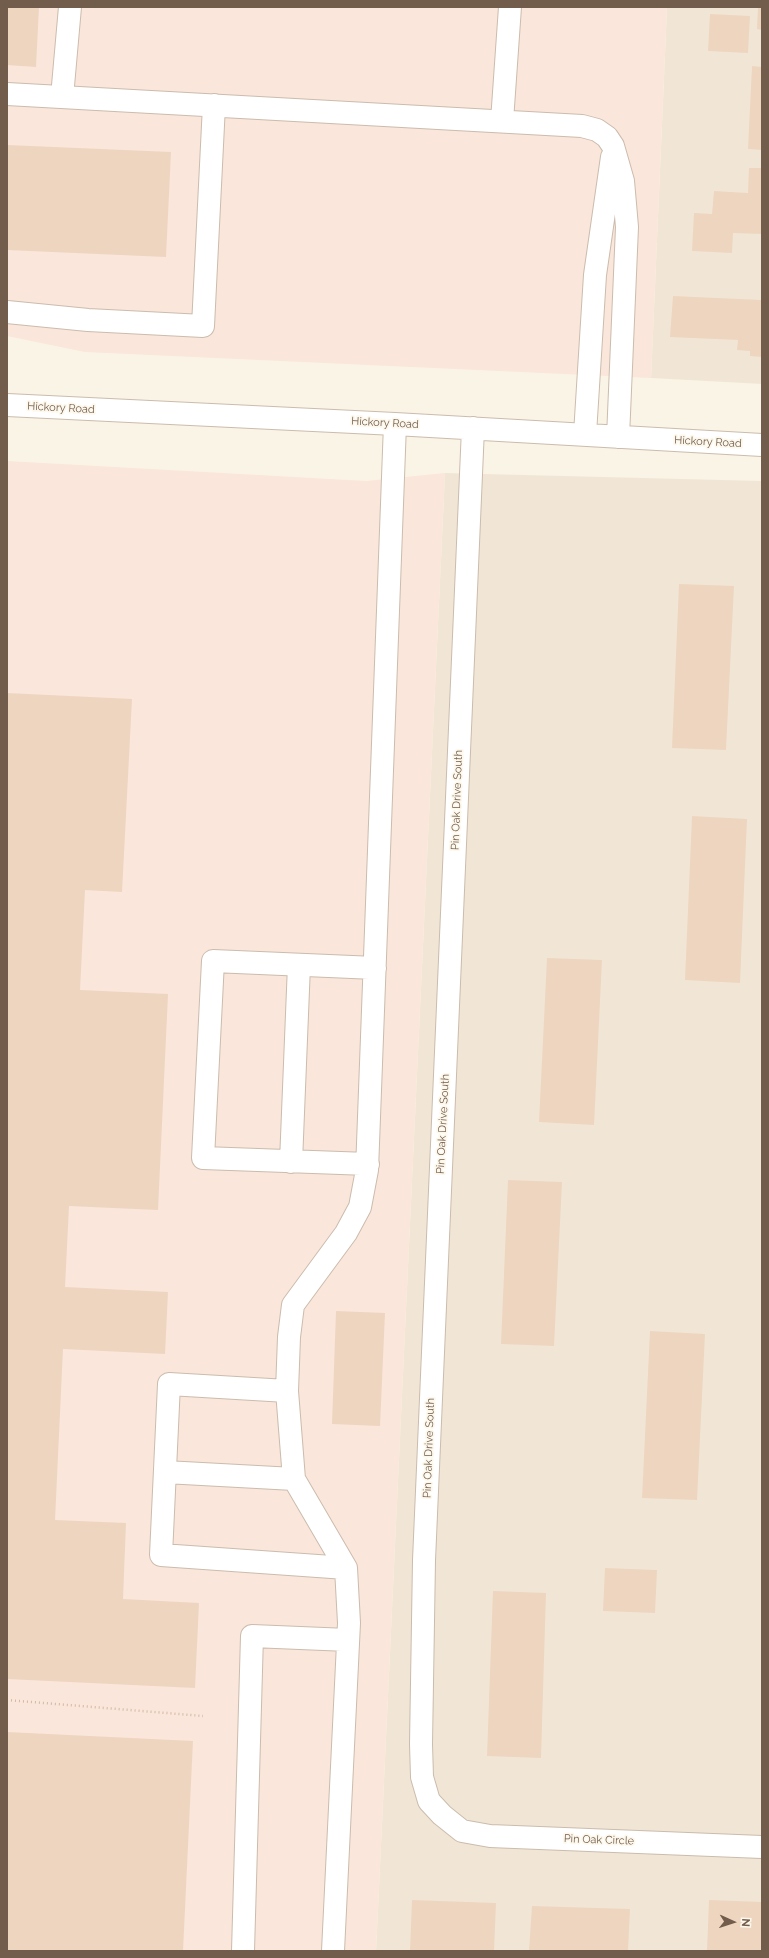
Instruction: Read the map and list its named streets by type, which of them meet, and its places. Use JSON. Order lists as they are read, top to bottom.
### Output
{
  "streets": {
    "street": ["Hickory Road", "Pin Oak Drive South", "Pin Oak Circle"]
  },
  "crossings": [
    ["Hickory Road", "Pin Oak Drive South"],
    ["Pin Oak Drive South", "Pin Oak Circle"]
  ],
  "north": "right"
}
